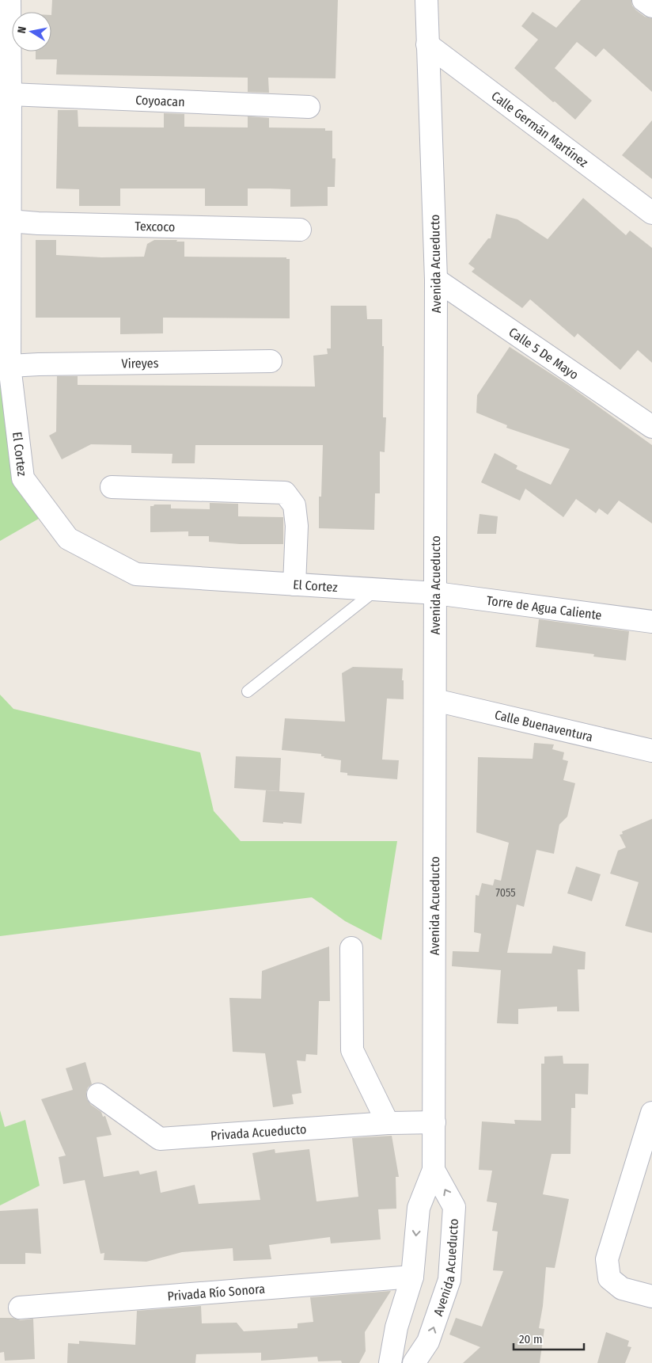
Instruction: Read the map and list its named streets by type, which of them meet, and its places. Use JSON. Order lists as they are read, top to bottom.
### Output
{
  "streets": {
    "street": [
      "Coyoacan",
      "Calle Germán Martínez",
      "Texcoco",
      "Avenida Acueducto",
      "Calle 5 De Mayo",
      "Vireyes",
      "El Cortez",
      "Torre de Agua Caliente",
      "Calle Buenaventura",
      "Privada Acueducto",
      "Privada Río Sonora"
    ]
  },
  "crossings": [
    ["Coyoacan", "El Cortez"],
    ["Calle Germán Martínez", "Avenida Acueducto"],
    ["Texcoco", "El Cortez"],
    ["Avenida Acueducto", "Calle 5 De Mayo"],
    ["Avenida Acueducto", "El Cortez"],
    ["Avenida Acueducto", "Torre de Agua Caliente"],
    ["Avenida Acueducto", "Calle Buenaventura"],
    ["Avenida Acueducto", "Privada Acueducto"],
    ["Avenida Acueducto", "Privada Río Sonora"],
    ["Vireyes", "El Cortez"],
    ["El Cortez", "Torre de Agua Caliente"]
  ],
  "house_numbers": ["7055"],
  "scale_bar": "20 m",
  "north": "left"
}
